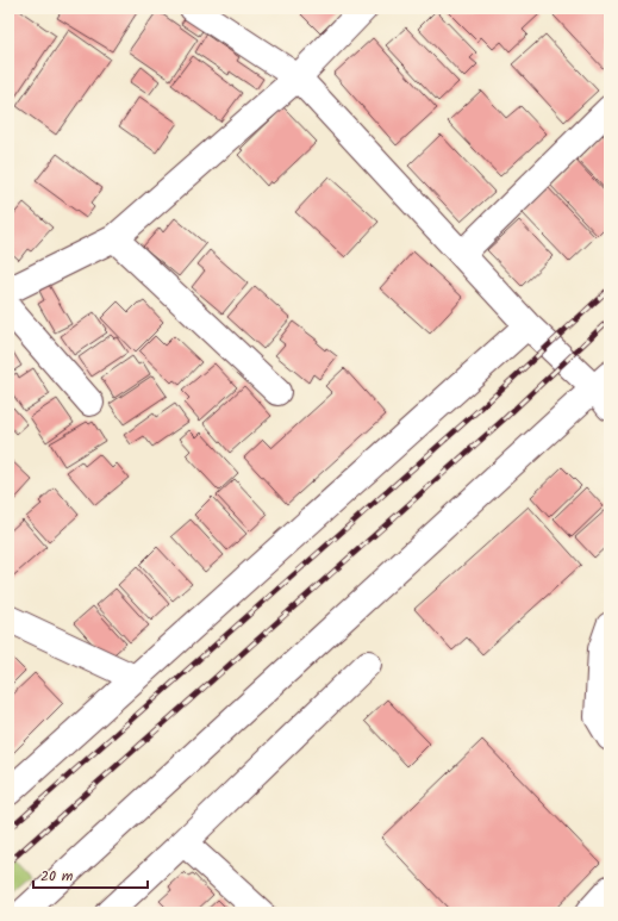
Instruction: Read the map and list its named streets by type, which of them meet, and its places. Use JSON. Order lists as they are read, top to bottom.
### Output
{
  "scale_bar": "20 m"
}
